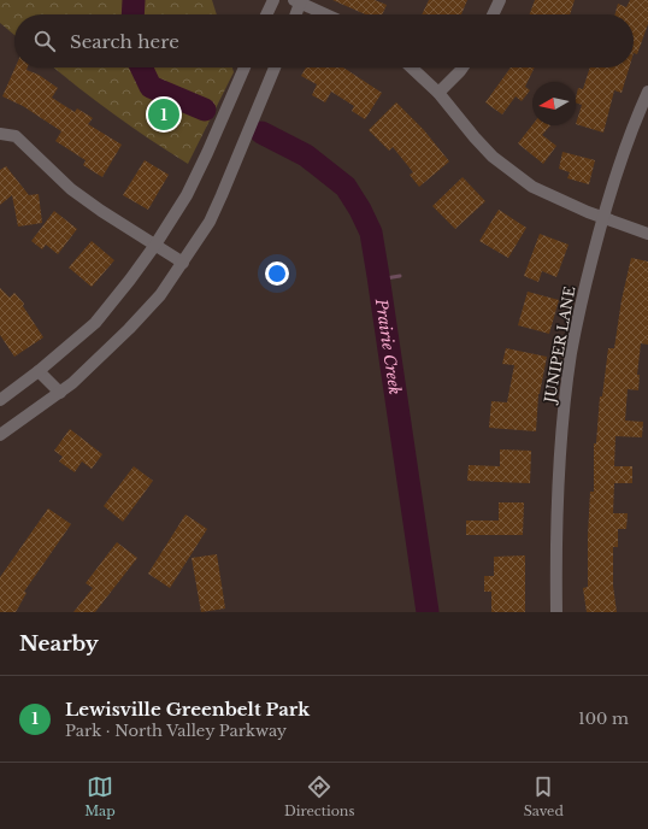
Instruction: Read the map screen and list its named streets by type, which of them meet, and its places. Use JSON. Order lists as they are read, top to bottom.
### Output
{
  "streets": {
    "street": ["JUNIPER LANE"]
  },
  "water": ["Prairie Creek"],
  "north": "left",
  "page": {
    "search": "Search here",
    "pins": "1",
    "heading": "Nearby",
    "list": [
      {
        "mark": "1",
        "name": "Lewisville Greenbelt Park",
        "note": "Park · North Valley Parkway",
        "value": "100 m"
      }
    ],
    "nav": ["Map", "Directions", "Saved"]
  }
}
